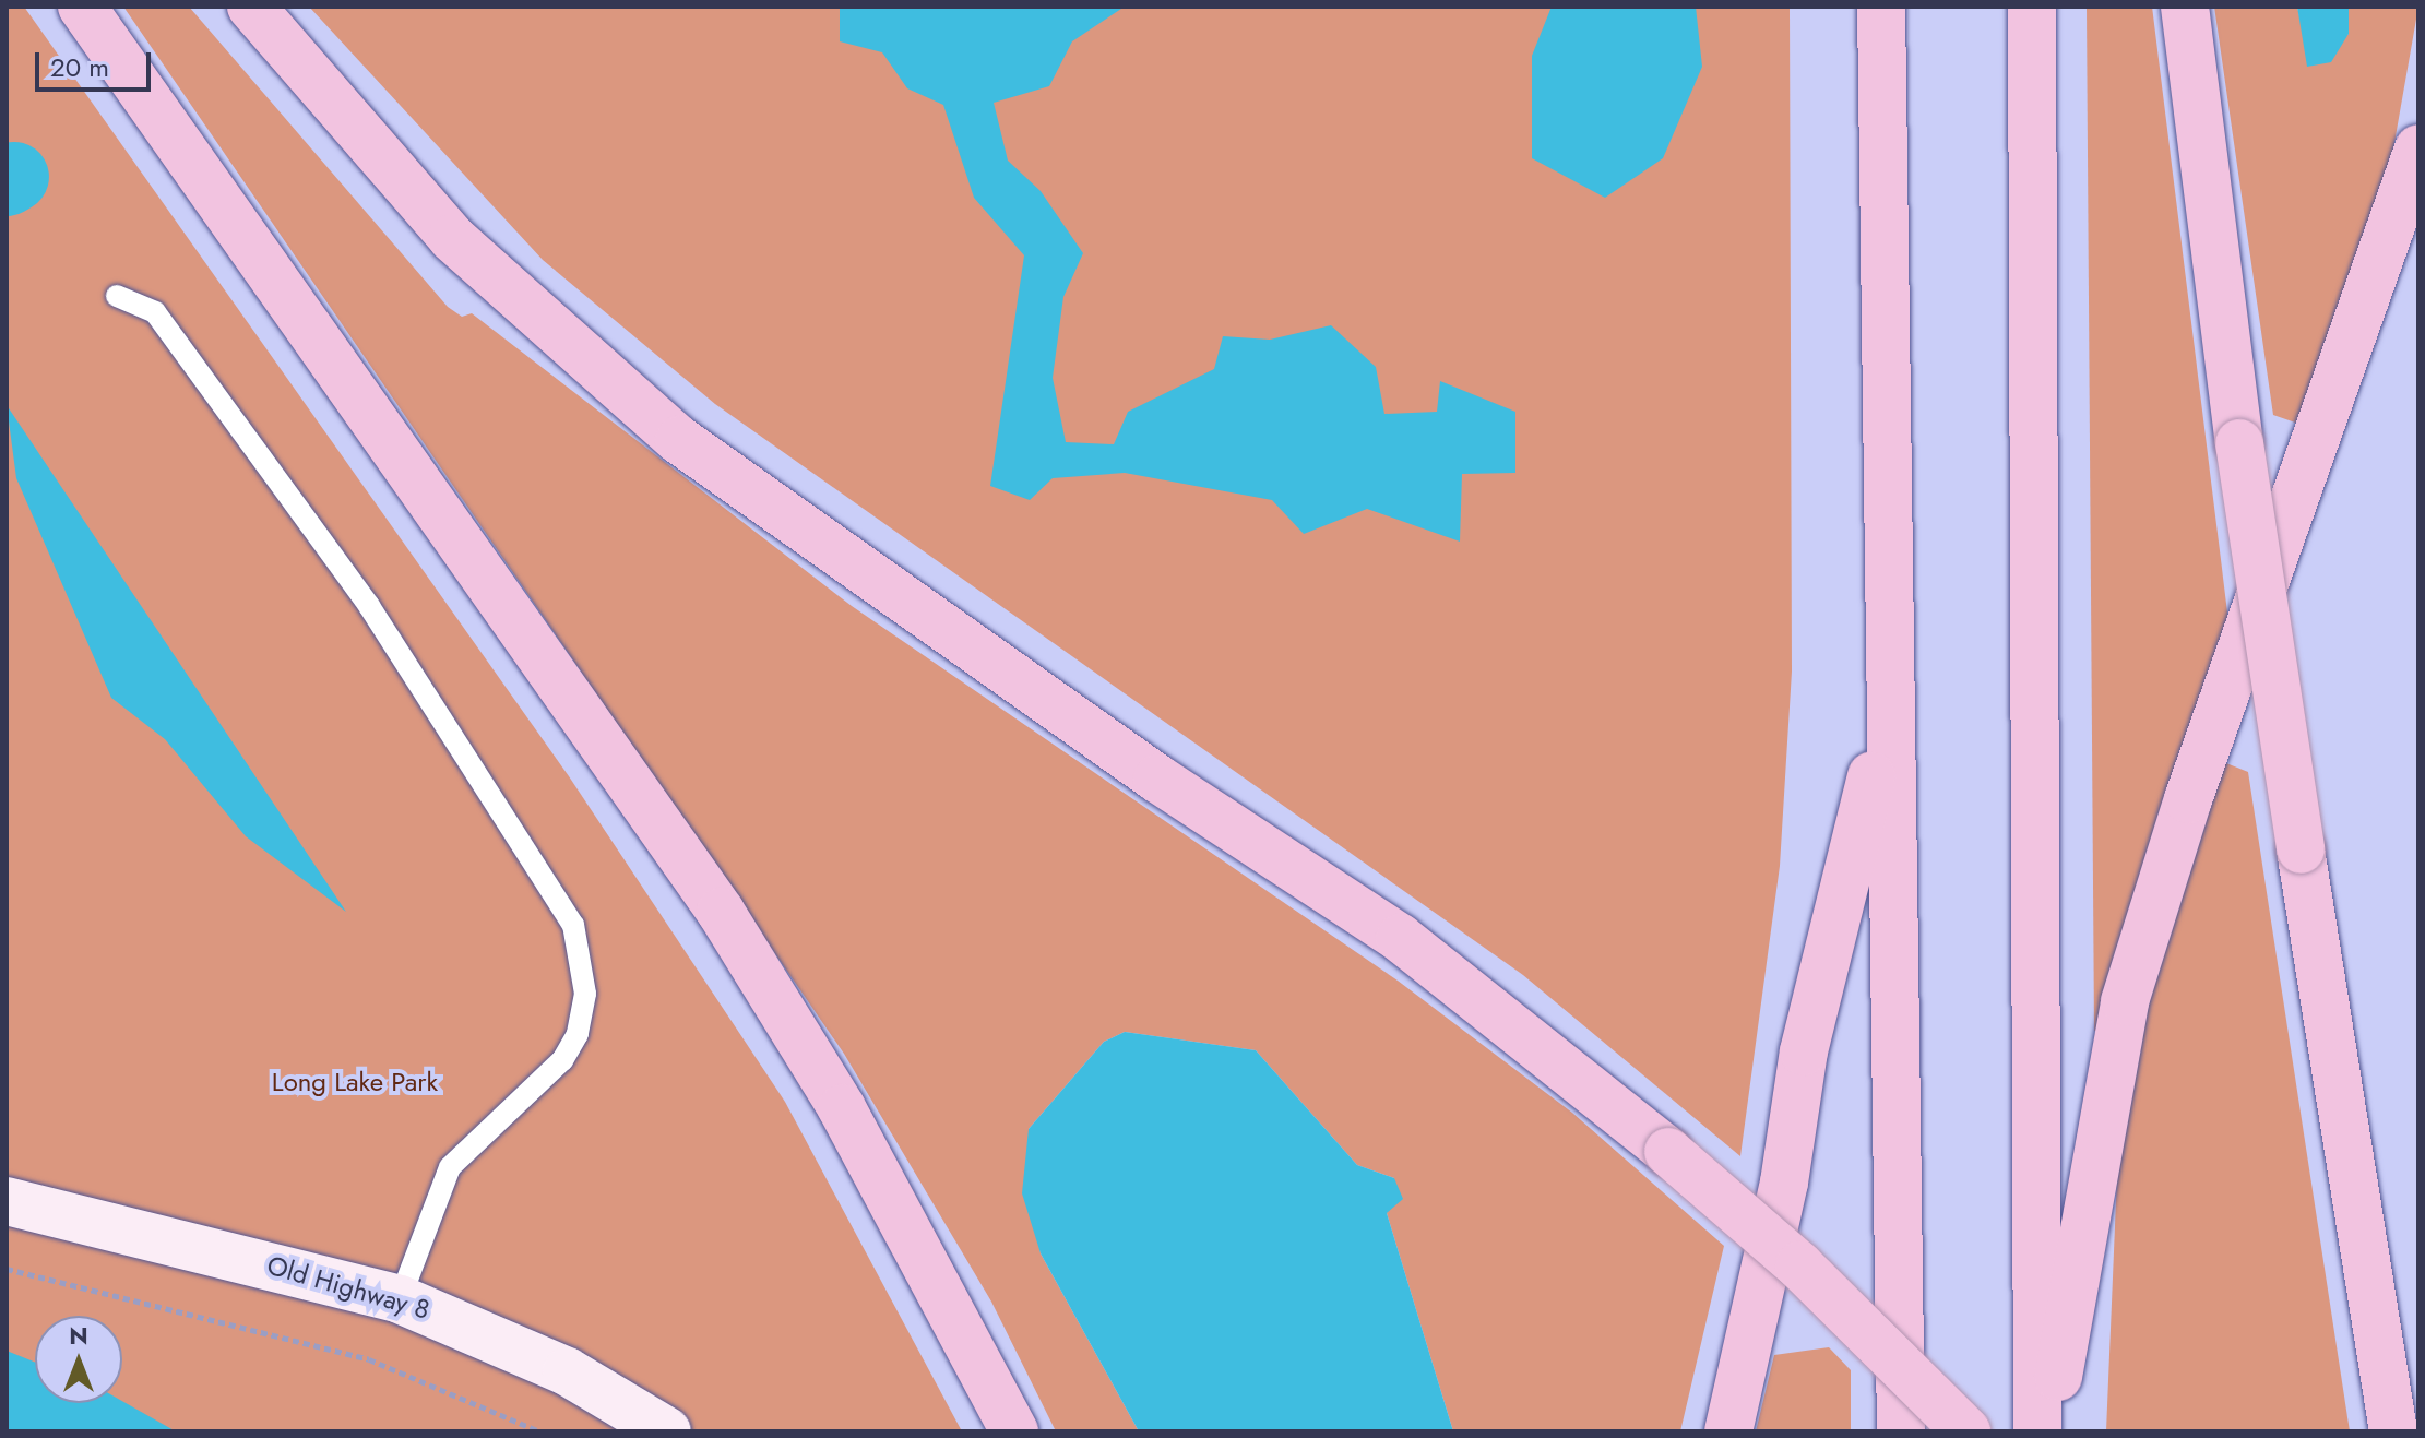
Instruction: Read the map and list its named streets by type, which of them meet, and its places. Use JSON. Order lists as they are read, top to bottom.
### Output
{
  "streets": {
    "street": ["Old Highway 8"]
  },
  "parks": ["Long Lake Park"],
  "scale_bar": "20 m",
  "north": "top"
}
